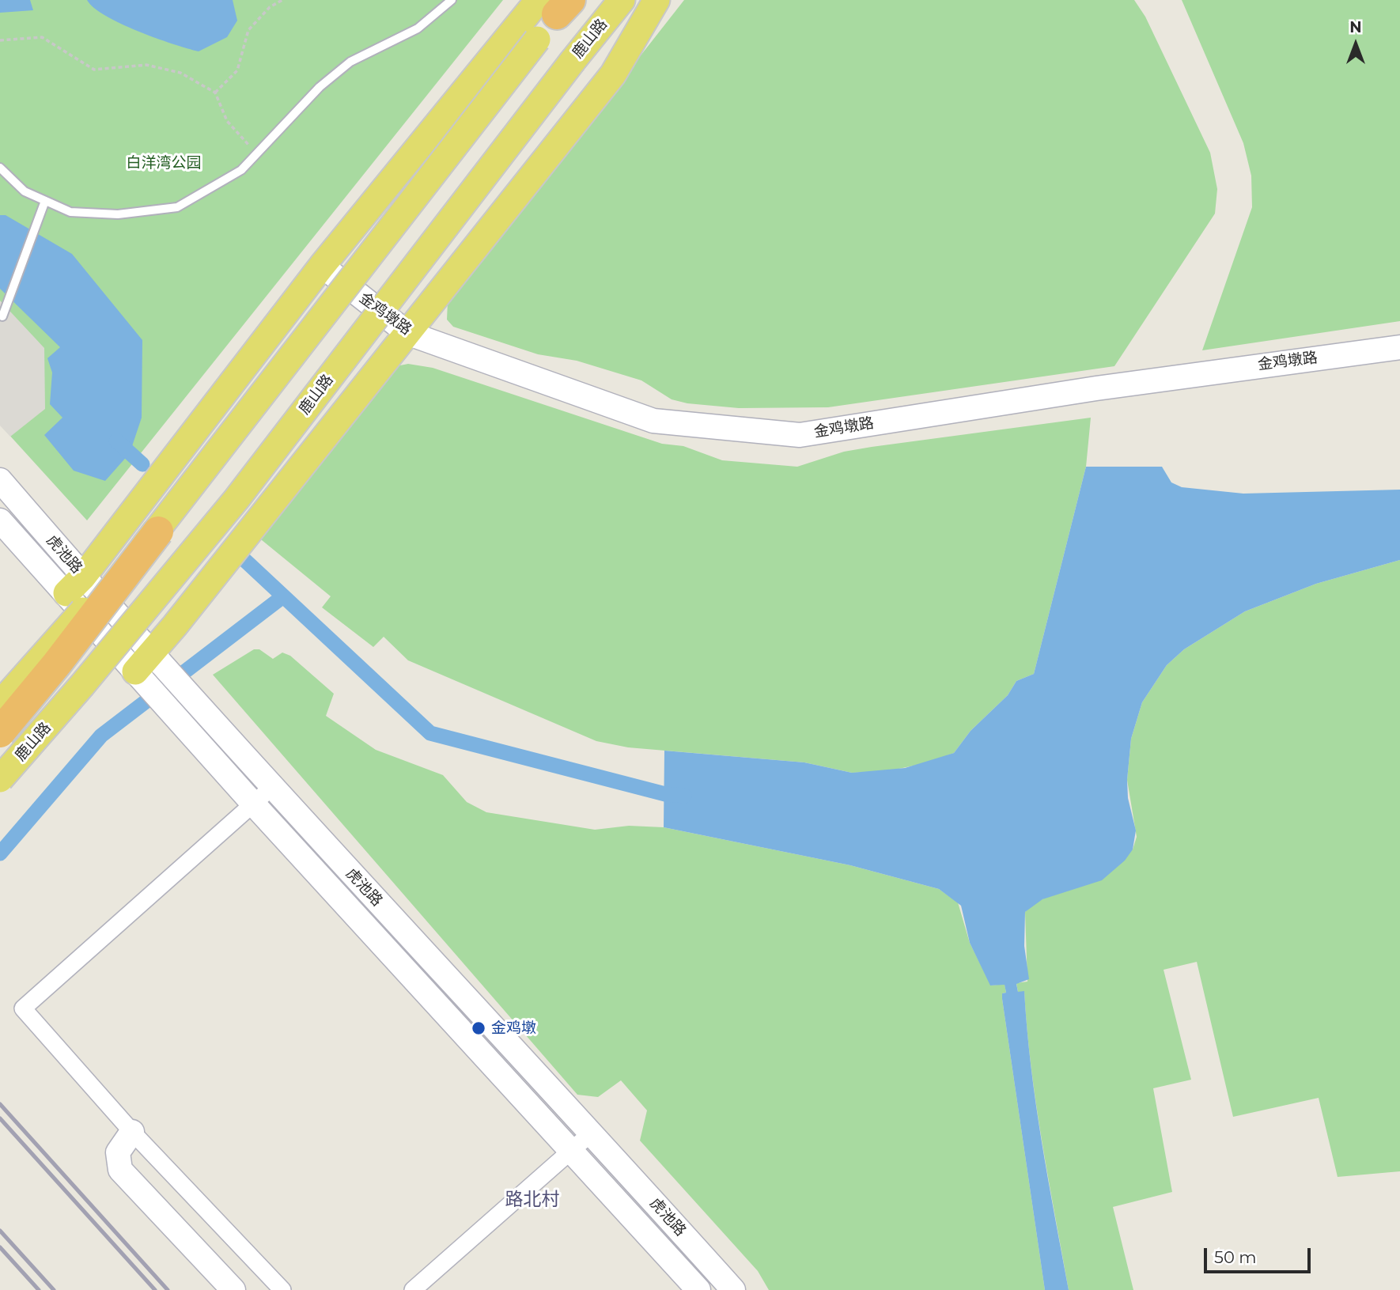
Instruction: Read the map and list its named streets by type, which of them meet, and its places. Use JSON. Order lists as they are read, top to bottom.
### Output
{
  "streets": {
    "main road": ["鹿山路", "金鸡墩路", "虎池路"]
  },
  "districts": ["路北村"],
  "parks": ["白洋湾公园"],
  "places": ["金鸡墩"],
  "scale_bar": "50 m",
  "north": "top"
}
